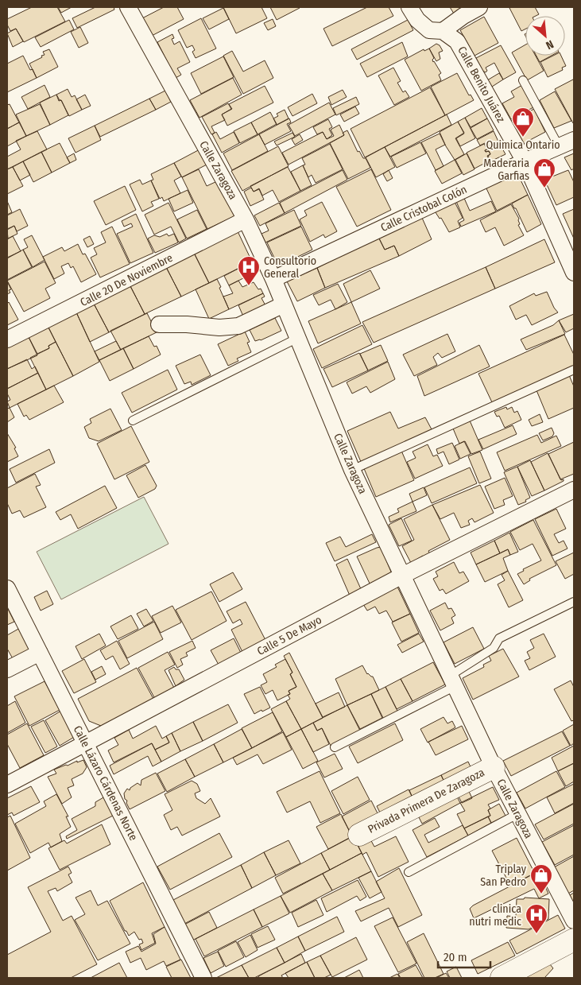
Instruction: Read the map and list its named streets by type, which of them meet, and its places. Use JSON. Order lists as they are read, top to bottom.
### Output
{
  "streets": {
    "street": [
      "Calle Benito Juárez",
      "Calle Zaragoza",
      "Calle Cristobal Colón",
      "Calle 20 De Noviembre",
      "Calle 5 De Mayo",
      "Calle Lázaro Cárdenas Norte",
      "Privada Primera De Zaragoza"
    ]
  },
  "crossings": [
    ["Calle Benito Juárez", "Calle Cristobal Colón"],
    ["Calle Zaragoza", "Calle Cristobal Colón"],
    ["Calle Zaragoza", "Calle 20 De Noviembre"],
    ["Calle Zaragoza", "Calle 5 De Mayo"],
    ["Calle Zaragoza", "Privada Primera De Zaragoza"],
    ["Calle 5 De Mayo", "Calle Lázaro Cárdenas Norte"]
  ],
  "places": {
    "shop": ["Quimica Ontario", "Maderaria Garfias", "Triplay San Pedro"],
    "hospital": ["Consultorio General", "clinica nutri medic"]
  },
  "scale_bar": "20 m",
  "north": "bottom right"
}
